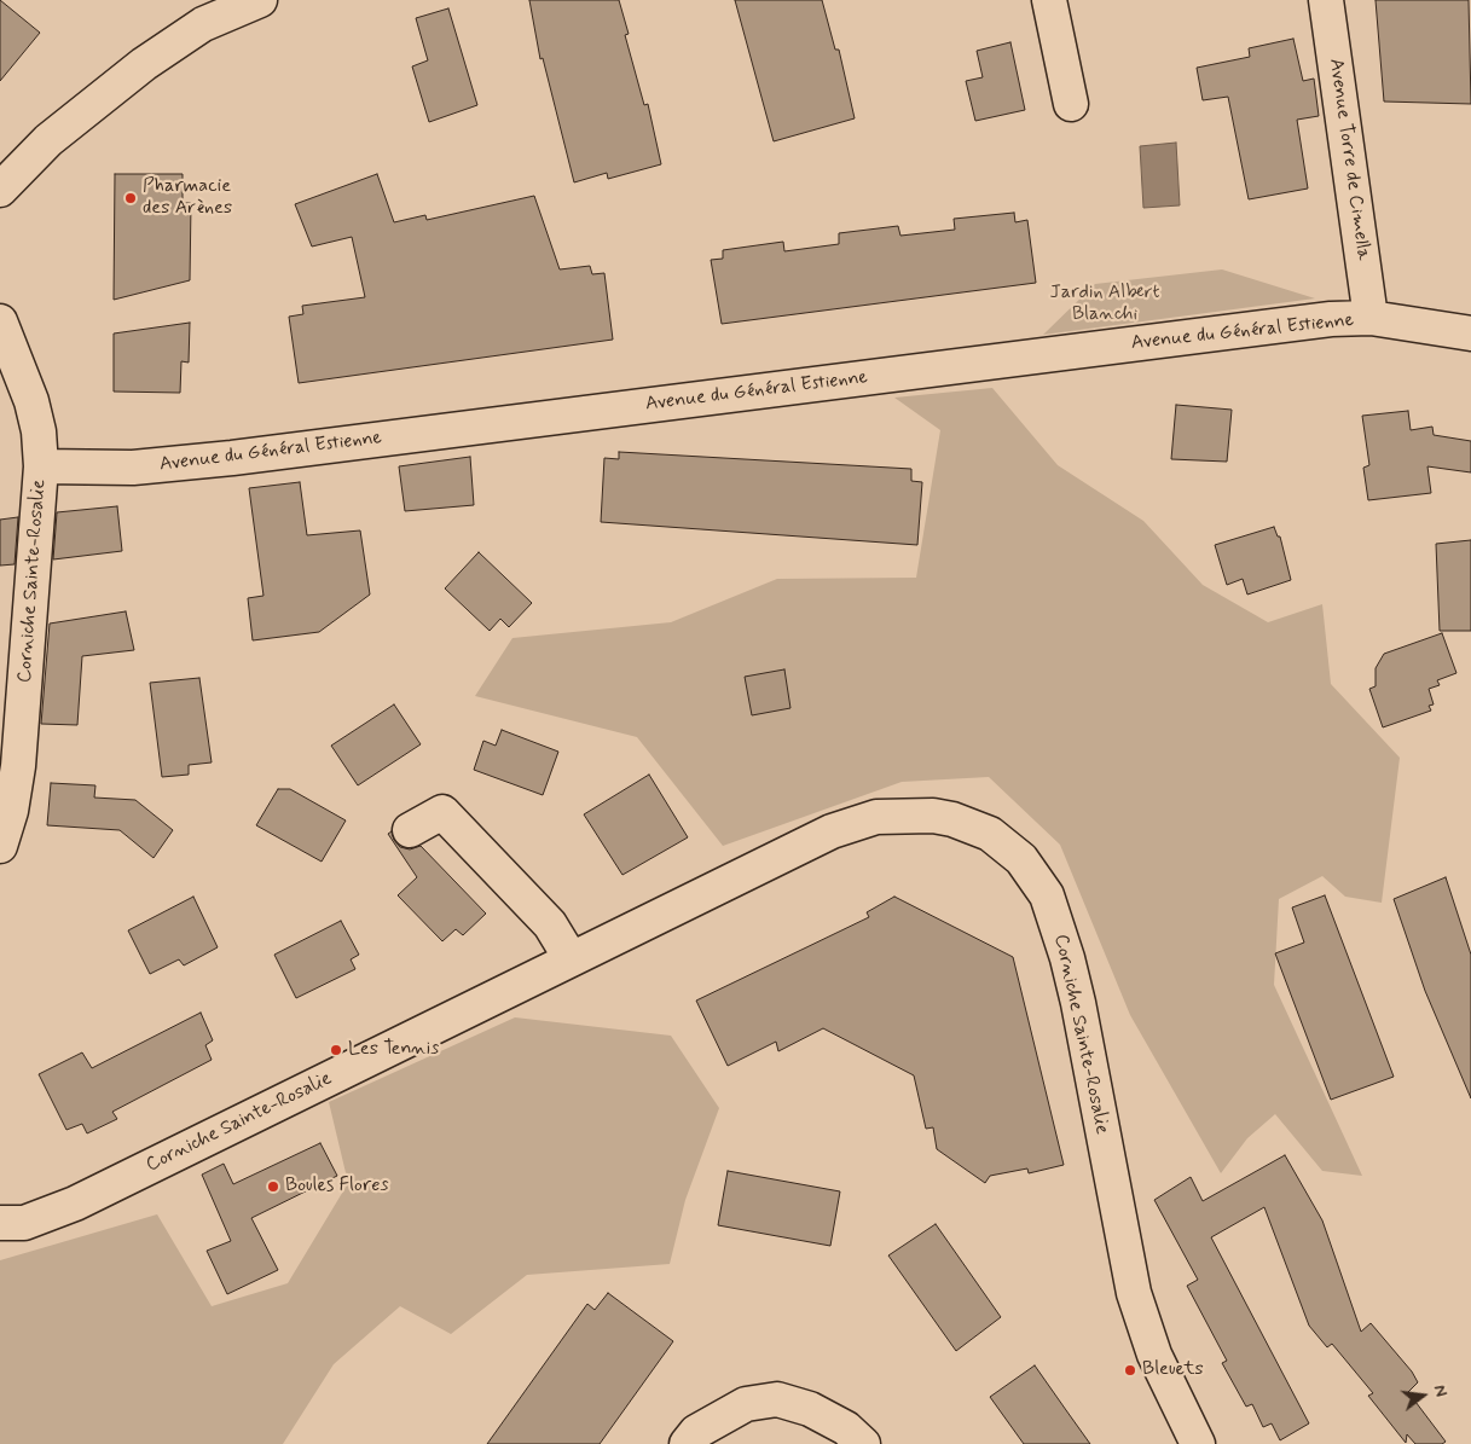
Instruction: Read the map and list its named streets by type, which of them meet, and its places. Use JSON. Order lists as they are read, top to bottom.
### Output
{
  "streets": {
    "street": ["Avenue Torre de Cimella", "Avenue du Général Estienne", "Corniche Sainte-Rosalie"]
  },
  "crossings": [
    ["Avenue Torre de Cimella", "Avenue du Général Estienne"],
    ["Avenue du Général Estienne", "Corniche Sainte-Rosalie"]
  ],
  "parks": ["Jardin Albert Blanchi"],
  "places": [
    "Pharmacie des Arènes",
    "Les Tennis",
    "Boules Flores",
    "Bleuets"
  ],
  "north": "right"
}
